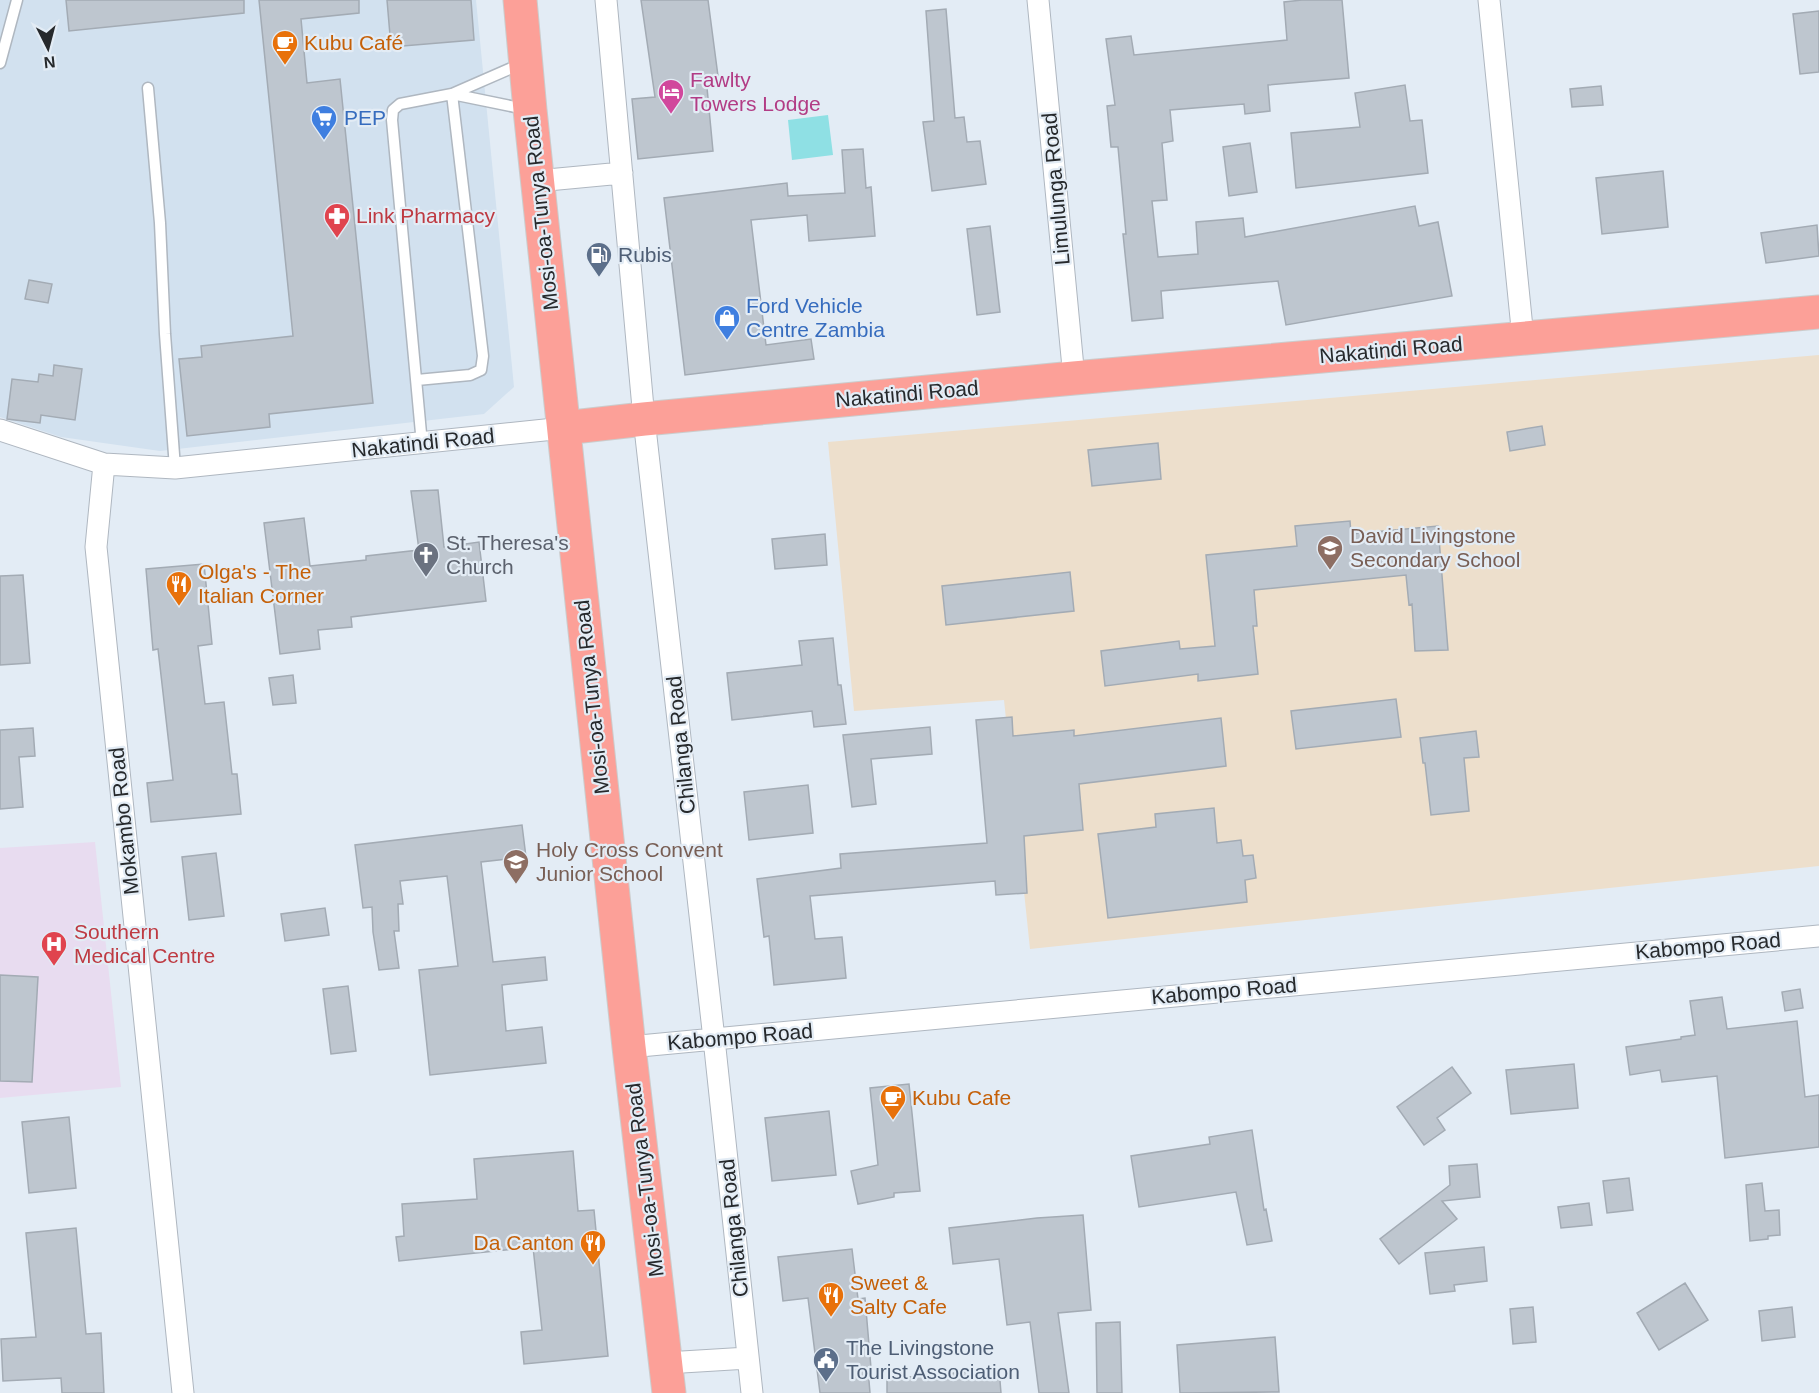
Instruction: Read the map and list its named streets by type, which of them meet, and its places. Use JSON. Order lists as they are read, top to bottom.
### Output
{
  "streets": {
    "highway": ["Mosi-oa-Tunya Road", "Nakatindi Road"],
    "street": [
      "Limulunga Road",
      "Chilanga Road",
      "Mokambo Road",
      "Kabompo Road"
    ]
  },
  "crossings": [
    ["Limulunga Road", "Nakatindi Road"],
    ["Mosi-oa-Tunya Road", "Nakatindi Road"],
    ["Mosi-oa-Tunya Road", "Kabompo Road"],
    ["Nakatindi Road", "Chilanga Road"],
    ["Nakatindi Road", "Mokambo Road"],
    ["Chilanga Road", "Kabompo Road"]
  ],
  "places": {
    "cafe": ["Kubu Café", "Kubu Cafe"],
    "hotel": ["Fawlty Towers Lodge"],
    "supermarket": ["PEP"],
    "pharmacy": ["Link Pharmacy"],
    "fuel station": ["Rubis"],
    "shop": ["Ford Vehicle Centre Zambia"],
    "school or university": ["David Livingstone Secondary School", "Holy Cross Convent Junior School"],
    "church": ["St. Theresa's Church"],
    "restaurant": ["Olga's - The Italian Corner", "Da Canton", "Sweet & Salty Cafe"],
    "hospital": ["Southern Medical Centre"],
    "public building": ["The Livingstone Tourist Association"]
  },
  "north": "bottom"
}
